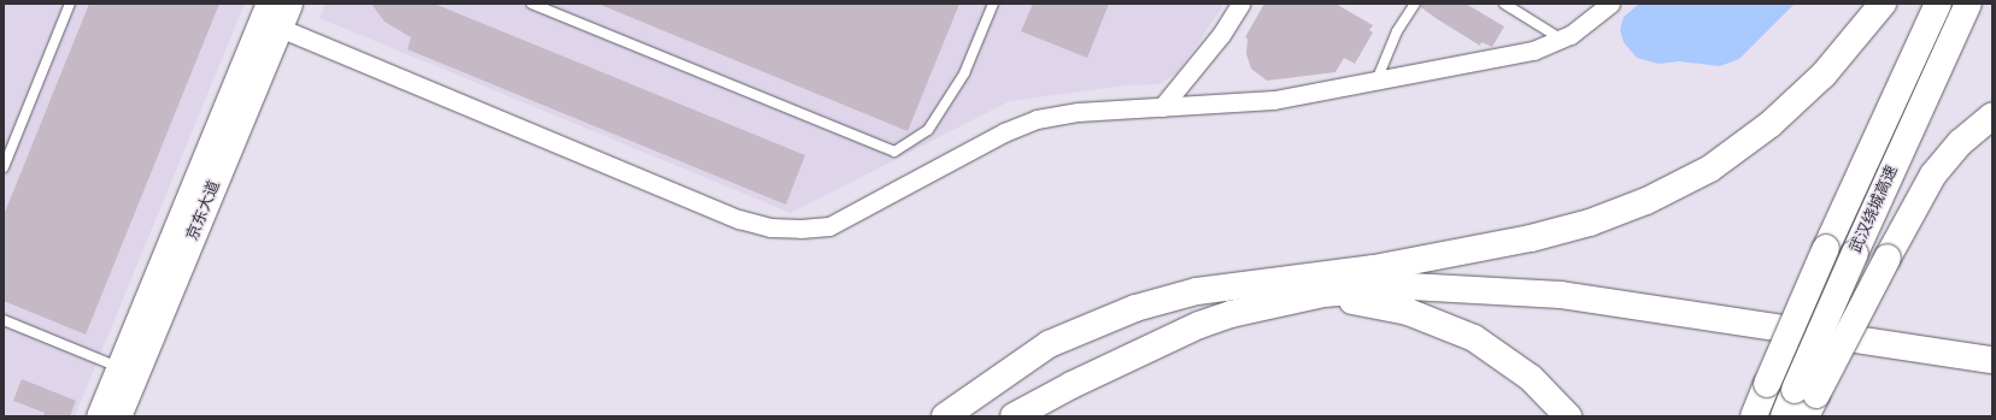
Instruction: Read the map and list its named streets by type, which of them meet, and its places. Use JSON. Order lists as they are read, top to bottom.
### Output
{
  "streets": {
    "highway": ["武汉绕城高速"],
    "main road": ["京东大道"]
  }
}
